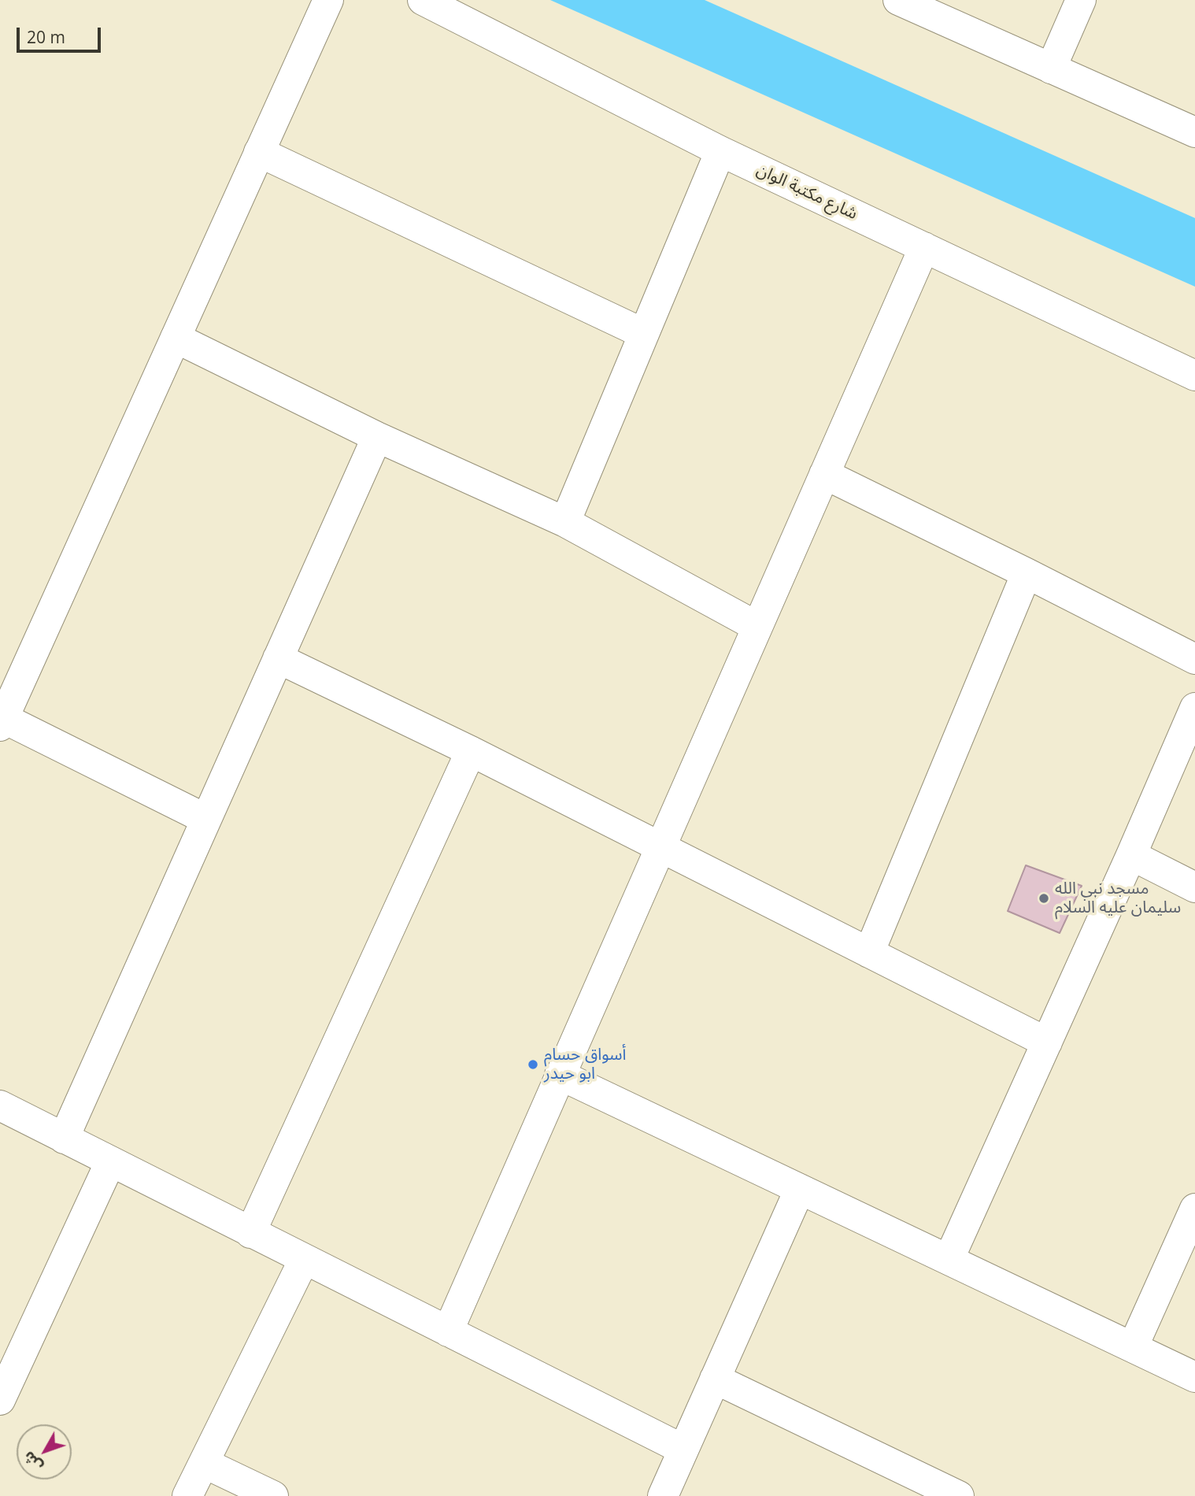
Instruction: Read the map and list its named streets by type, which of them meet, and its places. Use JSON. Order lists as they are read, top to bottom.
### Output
{
  "streets": {
    "street": ["شارع مكتبة الوان"]
  },
  "places": ["مسجد نبي الله سليمان عليه السلام", "أسواق حسام ابو حيدر"],
  "scale_bar": "20 m",
  "north": "bottom left"
}
